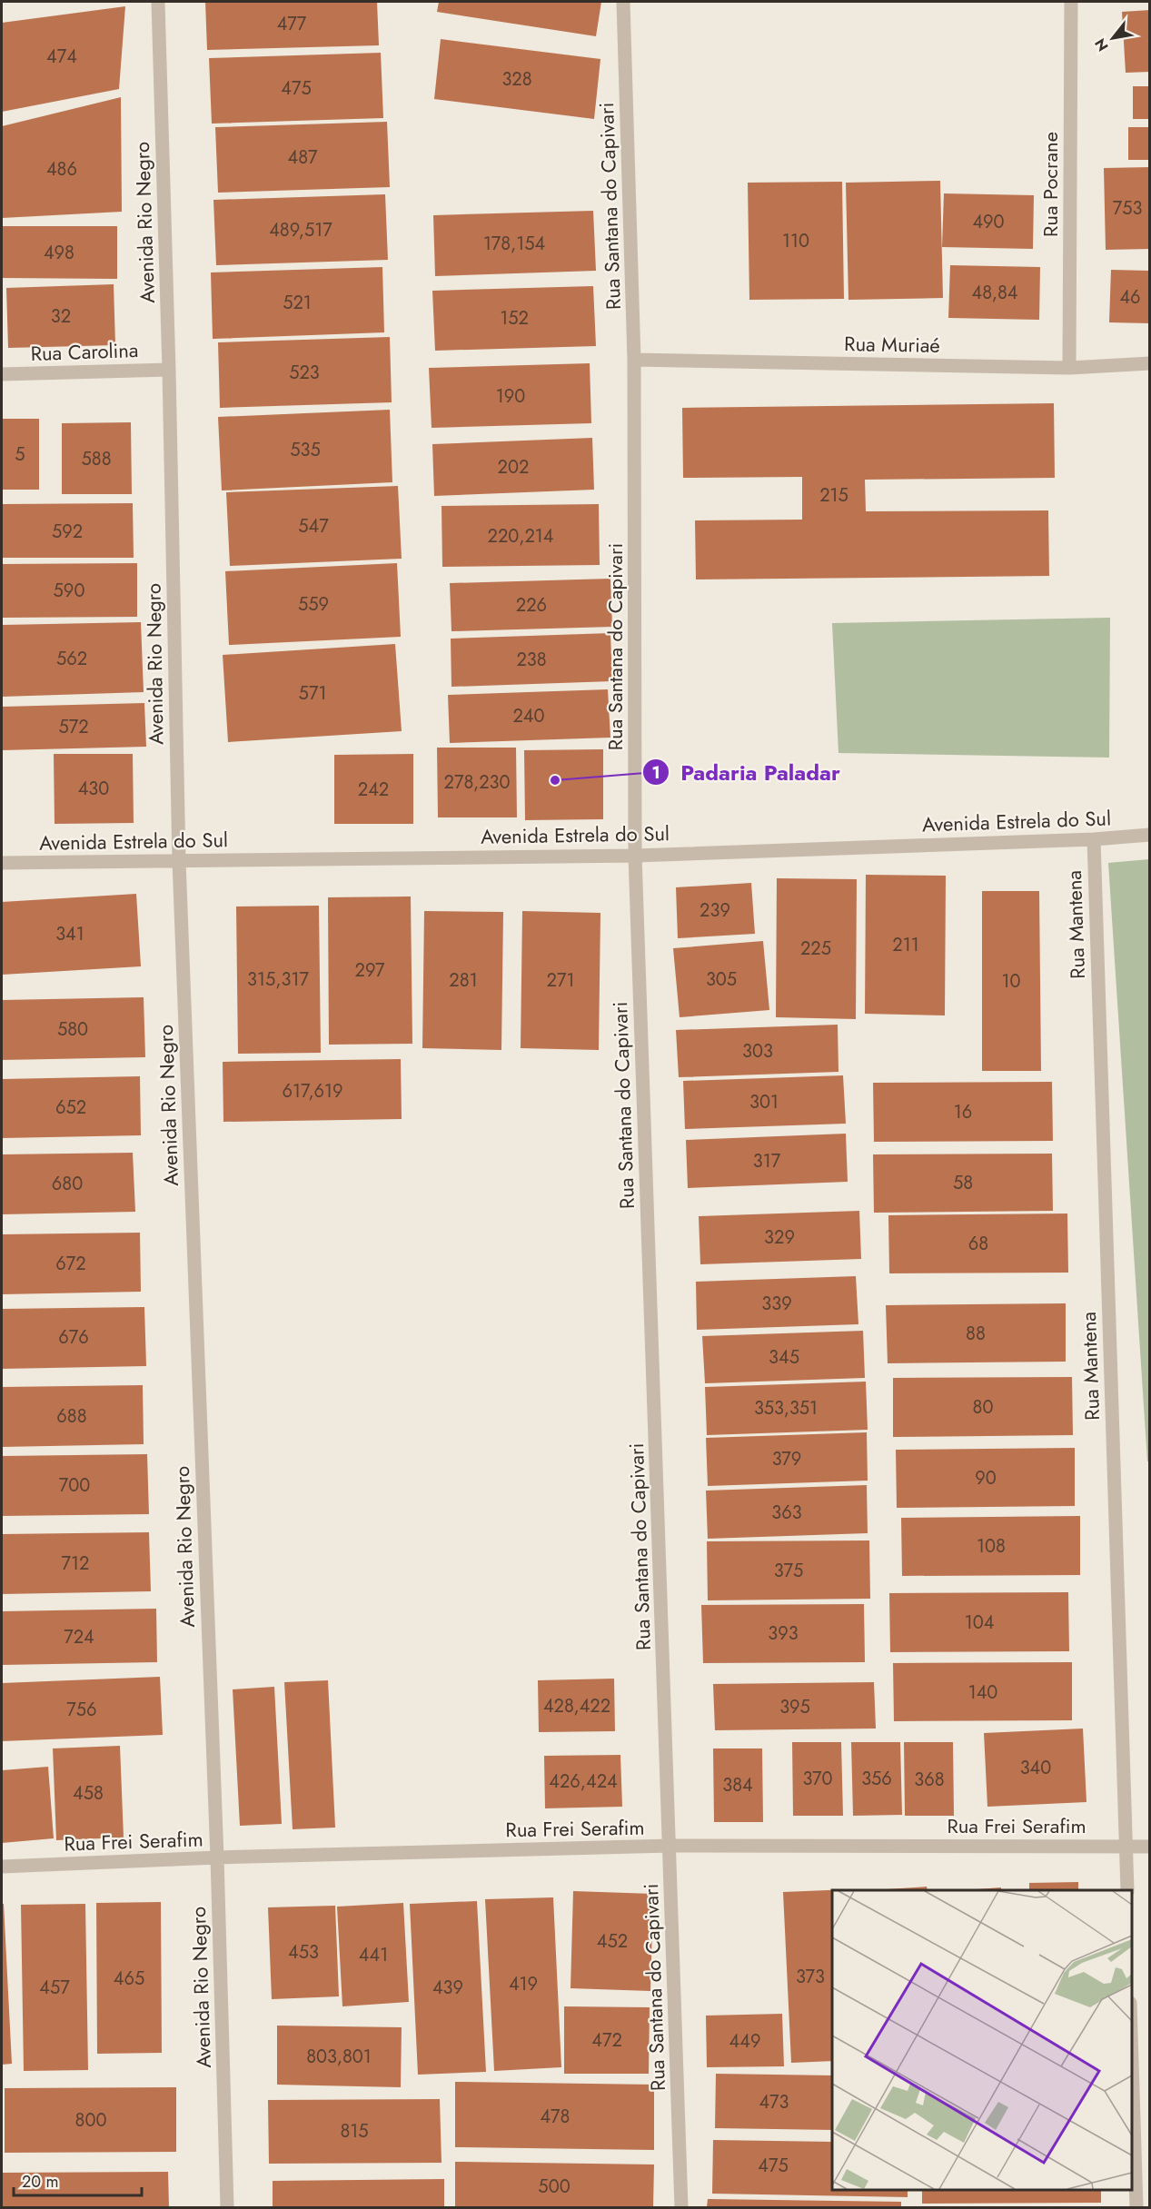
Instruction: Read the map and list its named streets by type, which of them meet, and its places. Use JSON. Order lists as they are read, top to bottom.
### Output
{
  "streets": {
    "street": [
      "Rua Pocrane",
      "Rua Santana do Capivari",
      "Avenida Rio Negro",
      "Rua Muriaé",
      "Rua Carolina",
      "Avenida Estrela do Sul",
      "Rua Mantena",
      "Rua Frei Serafim"
    ]
  },
  "crossings": [
    ["Rua Pocrane", "Rua Muriaé"],
    ["Rua Santana do Capivari", "Rua Muriaé"],
    ["Rua Santana do Capivari", "Avenida Estrela do Sul"],
    ["Rua Santana do Capivari", "Rua Frei Serafim"],
    ["Avenida Rio Negro", "Rua Carolina"],
    ["Avenida Rio Negro", "Avenida Estrela do Sul"],
    ["Avenida Rio Negro", "Rua Frei Serafim"],
    ["Avenida Estrela do Sul", "Rua Mantena"],
    ["Rua Mantena", "Rua Frei Serafim"]
  ],
  "places": ["Padaria Paladar"],
  "house_numbers": [
    "477",
    "474",
    "328",
    "475",
    "487",
    "486",
    "753",
    "490",
    "489,517",
    "110",
    "178,154",
    "498",
    "48,84",
    "46",
    "521",
    "32",
    "152",
    "523",
    "190",
    "535",
    "5",
    "588",
    "202",
    "215",
    "547",
    "592",
    "220,214",
    "590",
    "559",
    "226",
    "562",
    "238",
    "571",
    "240",
    "572",
    "278,230",
    "430",
    "242",
    "239",
    "341",
    "211",
    "225",
    "297",
    "315,317",
    "305",
    "281",
    "271",
    "10",
    "580",
    "303",
    "617,619",
    "301",
    "652",
    "16",
    "317",
    "58",
    "680",
    "329",
    "68",
    "672",
    "339",
    "88",
    "676",
    "345",
    "80",
    "353,351",
    "688",
    "379",
    "90",
    "700",
    "363",
    "108",
    "712",
    "375",
    "104",
    "393",
    "724",
    "140",
    "428,422",
    "395",
    "756",
    "340",
    "370",
    "356",
    "368",
    "426,424",
    "384",
    "458",
    "452",
    "453",
    "441",
    "373",
    "465",
    "419",
    "457",
    "439",
    "472",
    "449",
    "803,801",
    "473",
    "478",
    "800",
    "815",
    "475",
    "500"
  ],
  "scale_bar": "20 m",
  "north": "bottom left"
}
